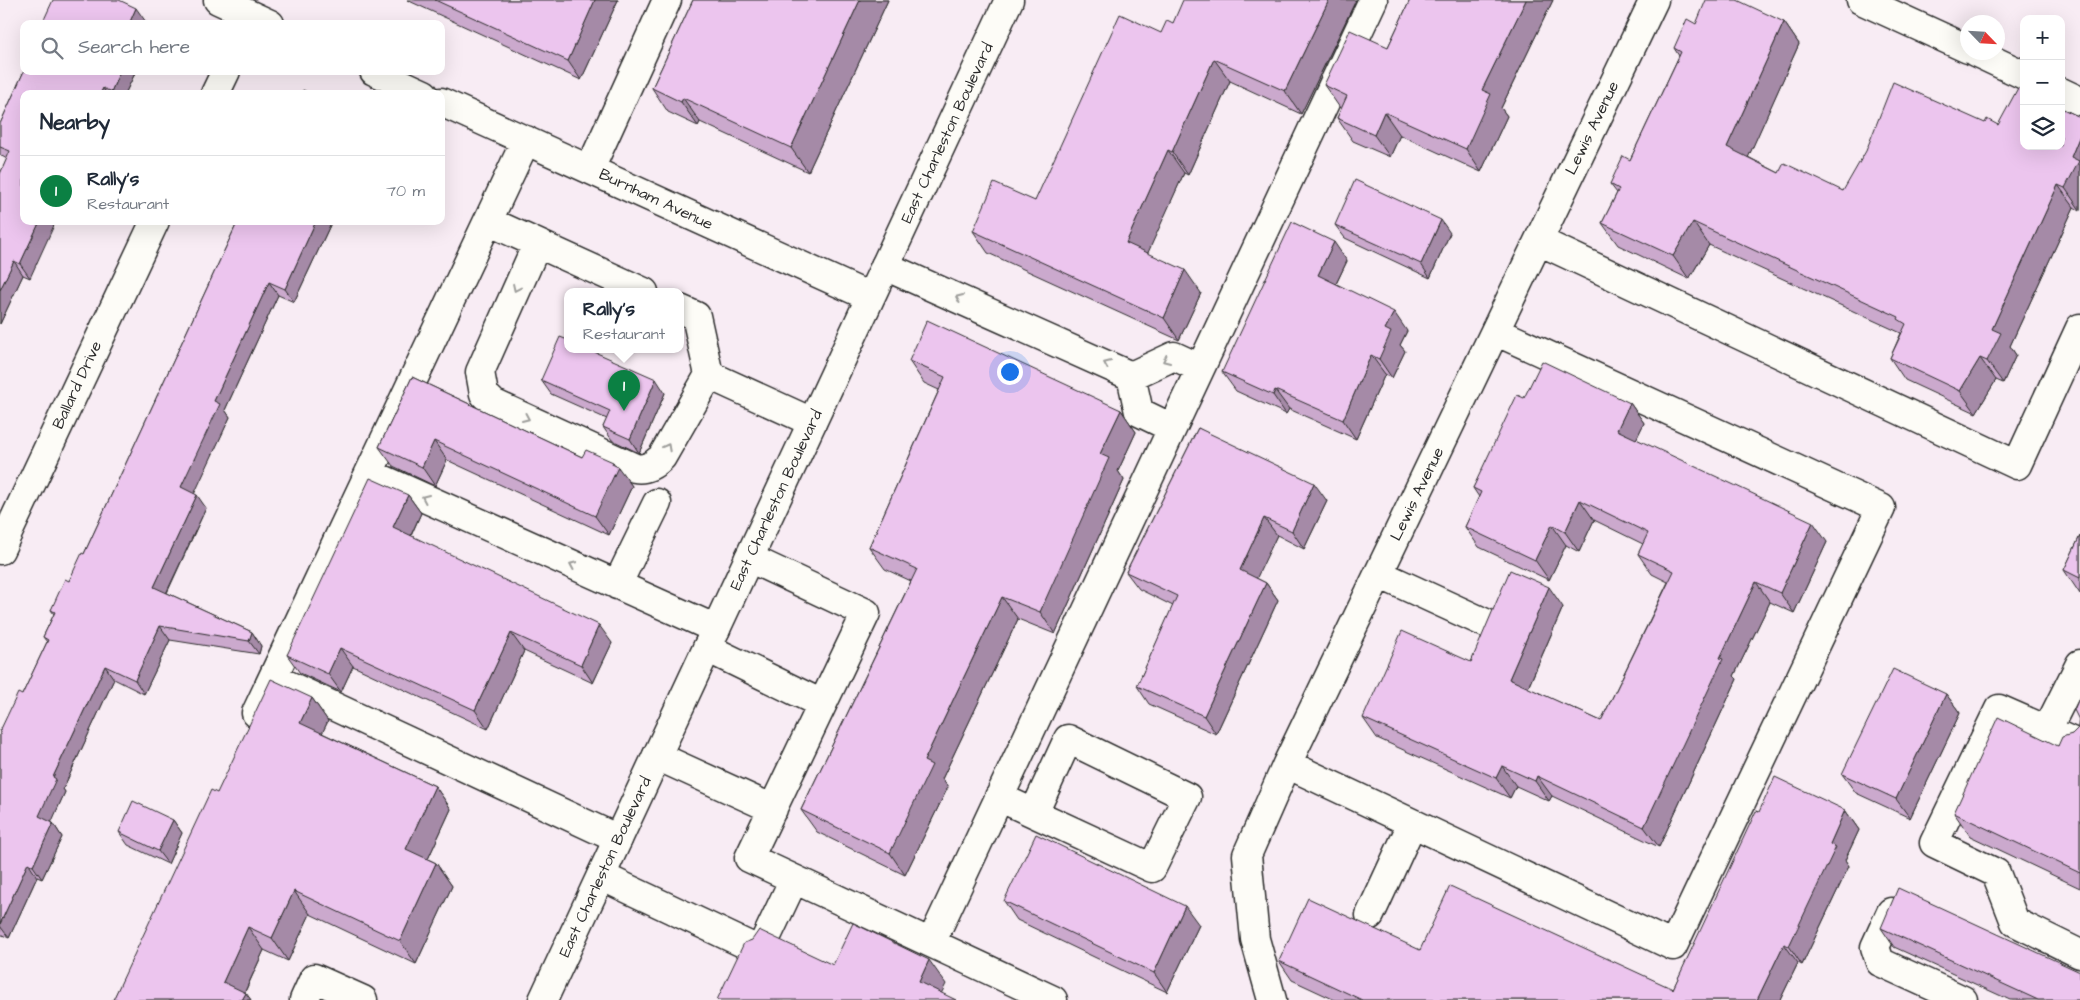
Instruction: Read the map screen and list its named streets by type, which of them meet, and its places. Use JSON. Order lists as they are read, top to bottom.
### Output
{
  "streets": {
    "street": [
      "Lewis Avenue",
      "East Charleston Boulevard",
      "Burnham Avenue",
      "Ballard Drive"
    ]
  },
  "crossings": [
    ["East Charleston Boulevard", "Burnham Avenue"]
  ],
  "north": "bottom right",
  "page": {
    "map_buttons": ["+", "−"],
    "search": "Search here",
    "heading": "Nearby",
    "list": [
      {
        "mark": "1",
        "name": "Rally's",
        "note": "Restaurant",
        "value": "70 m"
      }
    ],
    "popup": ["Rally's", "Restaurant"],
    "pins": "1"
  }
}
